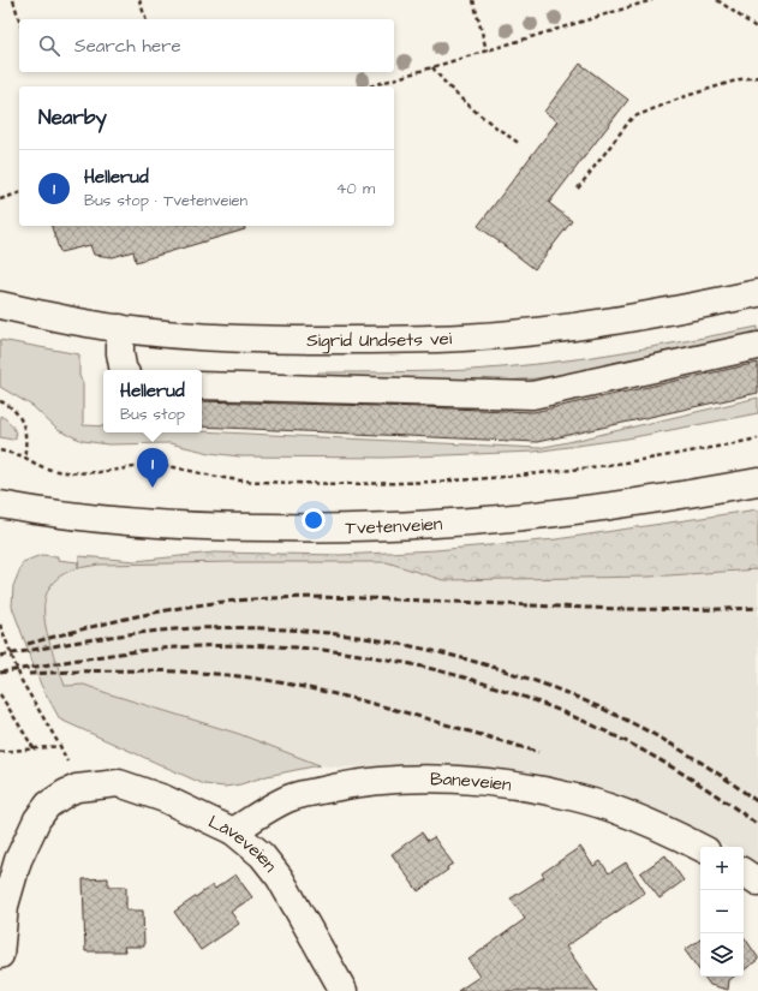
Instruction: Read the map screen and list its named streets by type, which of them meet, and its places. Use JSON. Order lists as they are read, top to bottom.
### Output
{
  "streets": {
    "street": [
      "Sigrid Undsets vei",
      "Tvetenveien",
      "Baneveien",
      "Låveveien"
    ]
  },
  "crossings": [
    ["Baneveien", "Låveveien"]
  ],
  "page": {
    "search": "Search here",
    "heading": "Nearby",
    "list": [
      {
        "mark": "1",
        "name": "Hellerud",
        "note": "Bus stop · Tvetenveien",
        "value": "40 m"
      }
    ],
    "popup": ["Hellerud", "Bus stop"],
    "pins": "1",
    "map_buttons": ["+", "−"]
  }
}
